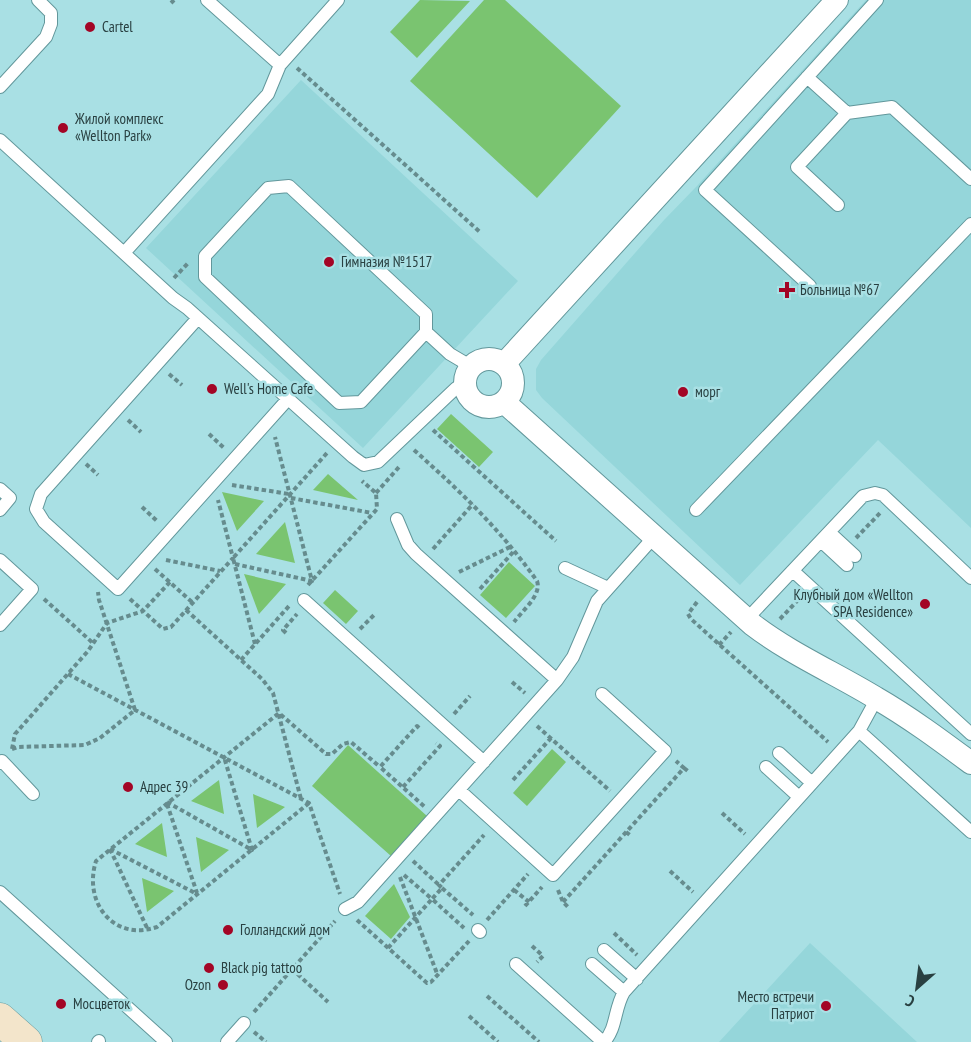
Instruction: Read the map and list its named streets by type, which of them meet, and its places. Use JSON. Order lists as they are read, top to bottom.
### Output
{
  "places": {
    "other": [
      "Cartel",
      "Жилой комплекс «Wellton Park»",
      "Гимназия №1517",
      "Well's Home Cafe",
      "морг",
      "Клубный дом «Wellton SPA Residence»",
      "Адрес 39",
      "Голландский дом",
      "Black pig tattoo",
      "Ozon",
      "Мосцветок",
      "Место встречи Патриот"
    ],
    "health": ["Больница №67"]
  },
  "north": "bottom left"
}
